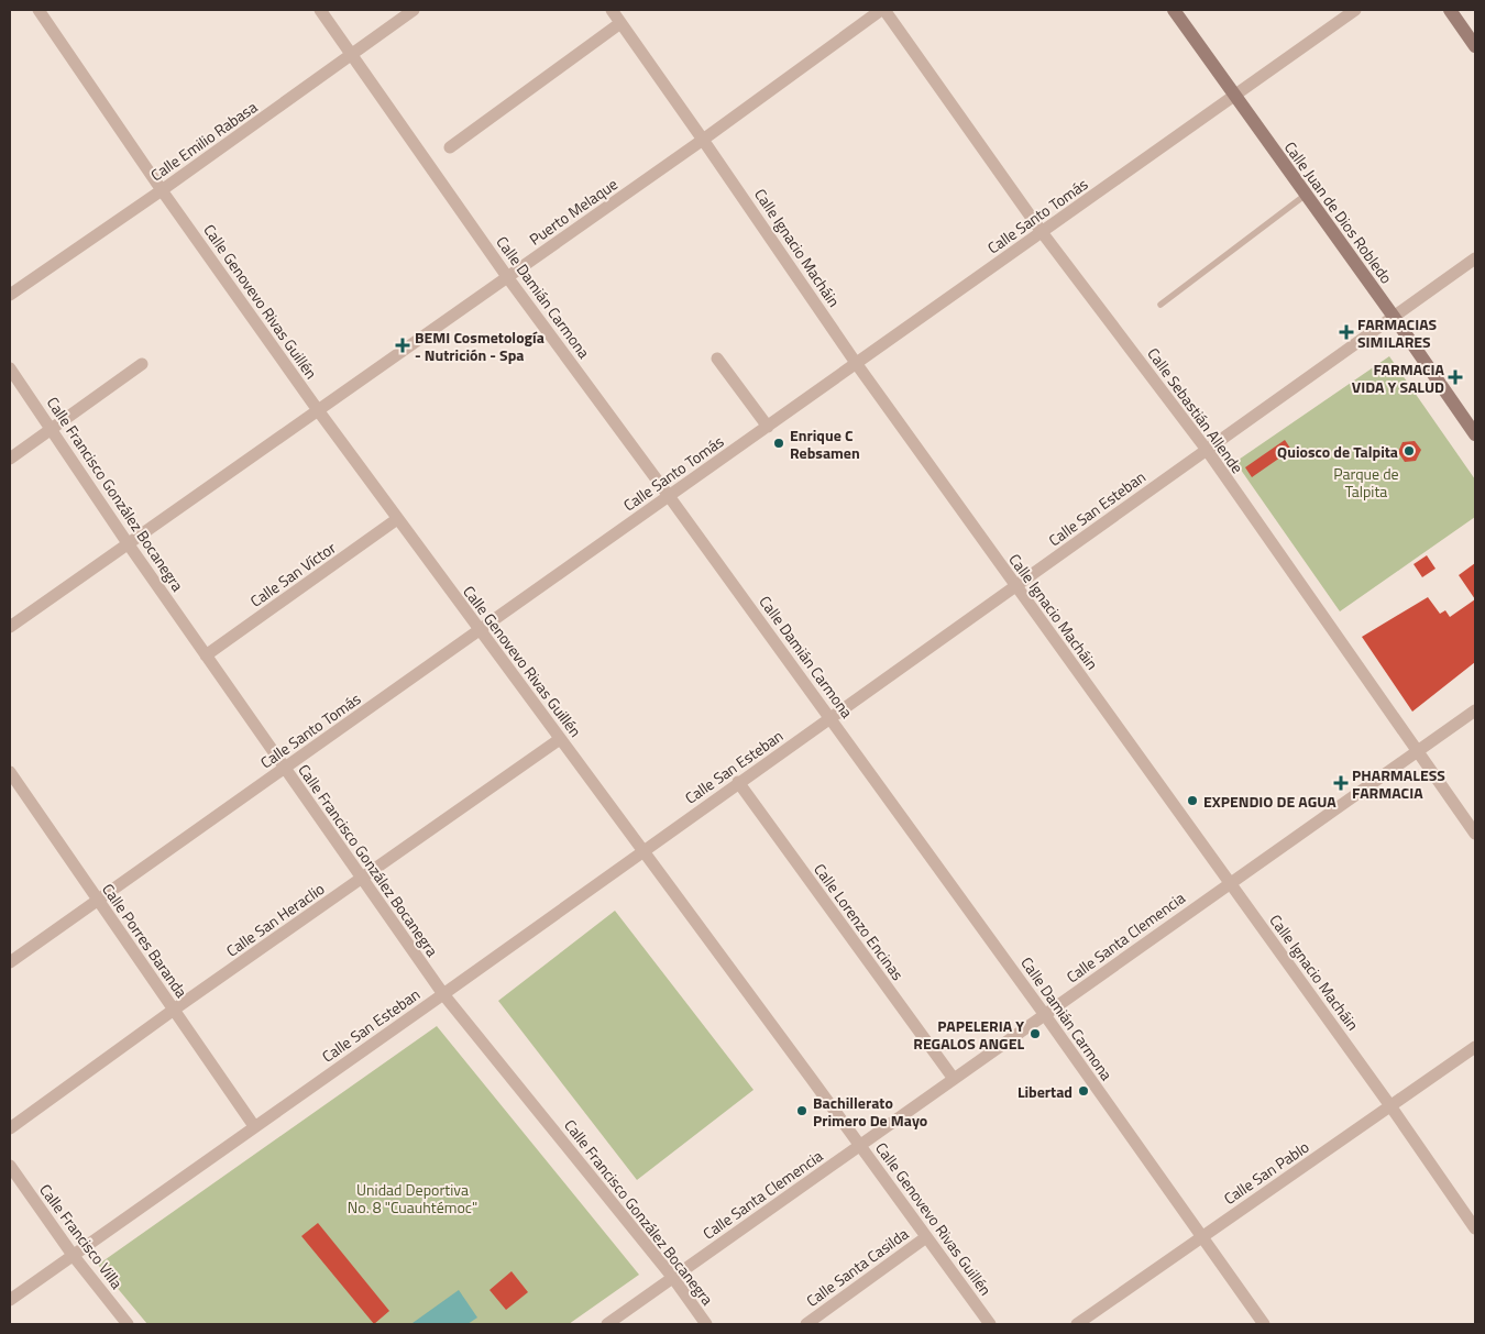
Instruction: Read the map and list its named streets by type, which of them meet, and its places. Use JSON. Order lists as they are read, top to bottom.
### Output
{
  "streets": {
    "street": [
      "Calle Emilio Rabasa",
      "Puerto Melaque",
      "Calle Juan de Dios Robledo",
      "Calle Santo Tomás",
      "Calle Ignacio Macháin",
      "Calle Damián Carmona",
      "Calle Genovevo Rivas Guillén",
      "Calle Sebastián Allende",
      "Calle Francisco González Bocanegra",
      "Calle San Esteban",
      "Calle San Víctor",
      "Calle San Heraclio",
      "Calle Lorenzo Encinas",
      "Calle Santa Clemencia",
      "Calle Porres Baranda",
      "Calle San Pablo",
      "Calle Francisco Villa",
      "Calle Santa Casilda"
    ]
  },
  "crossings": [
    ["Calle Emilio Rabasa", "Calle Damián Carmona"],
    ["Calle Emilio Rabasa", "Calle Genovevo Rivas Guillén"],
    ["Puerto Melaque", "Calle Ignacio Macháin"],
    ["Puerto Melaque", "Calle Damián Carmona"],
    ["Puerto Melaque", "Calle Genovevo Rivas Guillén"],
    ["Puerto Melaque", "Calle Francisco González Bocanegra"],
    ["Calle Juan de Dios Robledo", "Calle Santo Tomás"],
    ["Calle Juan de Dios Robledo", "Calle San Esteban"],
    ["Calle Santo Tomás", "Calle Ignacio Macháin"],
    ["Calle Santo Tomás", "Calle Damián Carmona"],
    ["Calle Santo Tomás", "Calle Genovevo Rivas Guillén"],
    ["Calle Santo Tomás", "Calle Sebastián Allende"],
    ["Calle Santo Tomás", "Calle Francisco González Bocanegra"],
    ["Calle Santo Tomás", "Calle Porres Baranda"],
    ["Calle Ignacio Macháin", "Calle San Esteban"],
    ["Calle Ignacio Macháin", "Calle Santa Clemencia"],
    ["Calle Ignacio Macháin", "Calle San Pablo"],
    ["Calle Damián Carmona", "Calle San Esteban"],
    ["Calle Damián Carmona", "Calle Santa Clemencia"],
    ["Calle Damián Carmona", "Calle San Pablo"],
    ["Calle Genovevo Rivas Guillén", "Calle San Esteban"],
    ["Calle Genovevo Rivas Guillén", "Calle San Víctor"],
    ["Calle Genovevo Rivas Guillén", "Calle San Heraclio"],
    ["Calle Genovevo Rivas Guillén", "Calle Santa Clemencia"],
    ["Calle Genovevo Rivas Guillén", "Calle Santa Casilda"],
    ["Calle Sebastián Allende", "Calle San Esteban"],
    ["Calle Sebastián Allende", "Calle Santa Clemencia"],
    ["Calle Francisco González Bocanegra", "Calle San Esteban"],
    ["Calle Francisco González Bocanegra", "Calle San Víctor"],
    ["Calle Francisco González Bocanegra", "Calle San Heraclio"],
    ["Calle Francisco González Bocanegra", "Calle Santa Clemencia"],
    ["Calle San Esteban", "Calle Lorenzo Encinas"],
    ["Calle San Esteban", "Calle Porres Baranda"],
    ["Calle San Esteban", "Calle Francisco Villa"],
    ["Calle San Heraclio", "Calle Porres Baranda"],
    ["Calle Lorenzo Encinas", "Calle Santa Clemencia"]
  ],
  "parks": ["Parque de Talpita", "Unidad Deportiva No. 8 \"Cuauhtémoc\""],
  "places": {
    "health": [
      "FARMACIAS SIMILARES",
      "BEMI Cosmetología - Nutrición - Spa",
      "FARMACIA VIDA Y SALUD",
      "PHARMALESS FARMACIA"
    ],
    "other": [
      "Enrique C Rebsamen",
      "Quiosco de Talpita",
      "EXPENDIO DE AGUA",
      "PAPELERIA Y REGALOS ANGEL",
      "Libertad",
      "Bachillerato Primero De Mayo"
    ]
  }
}
